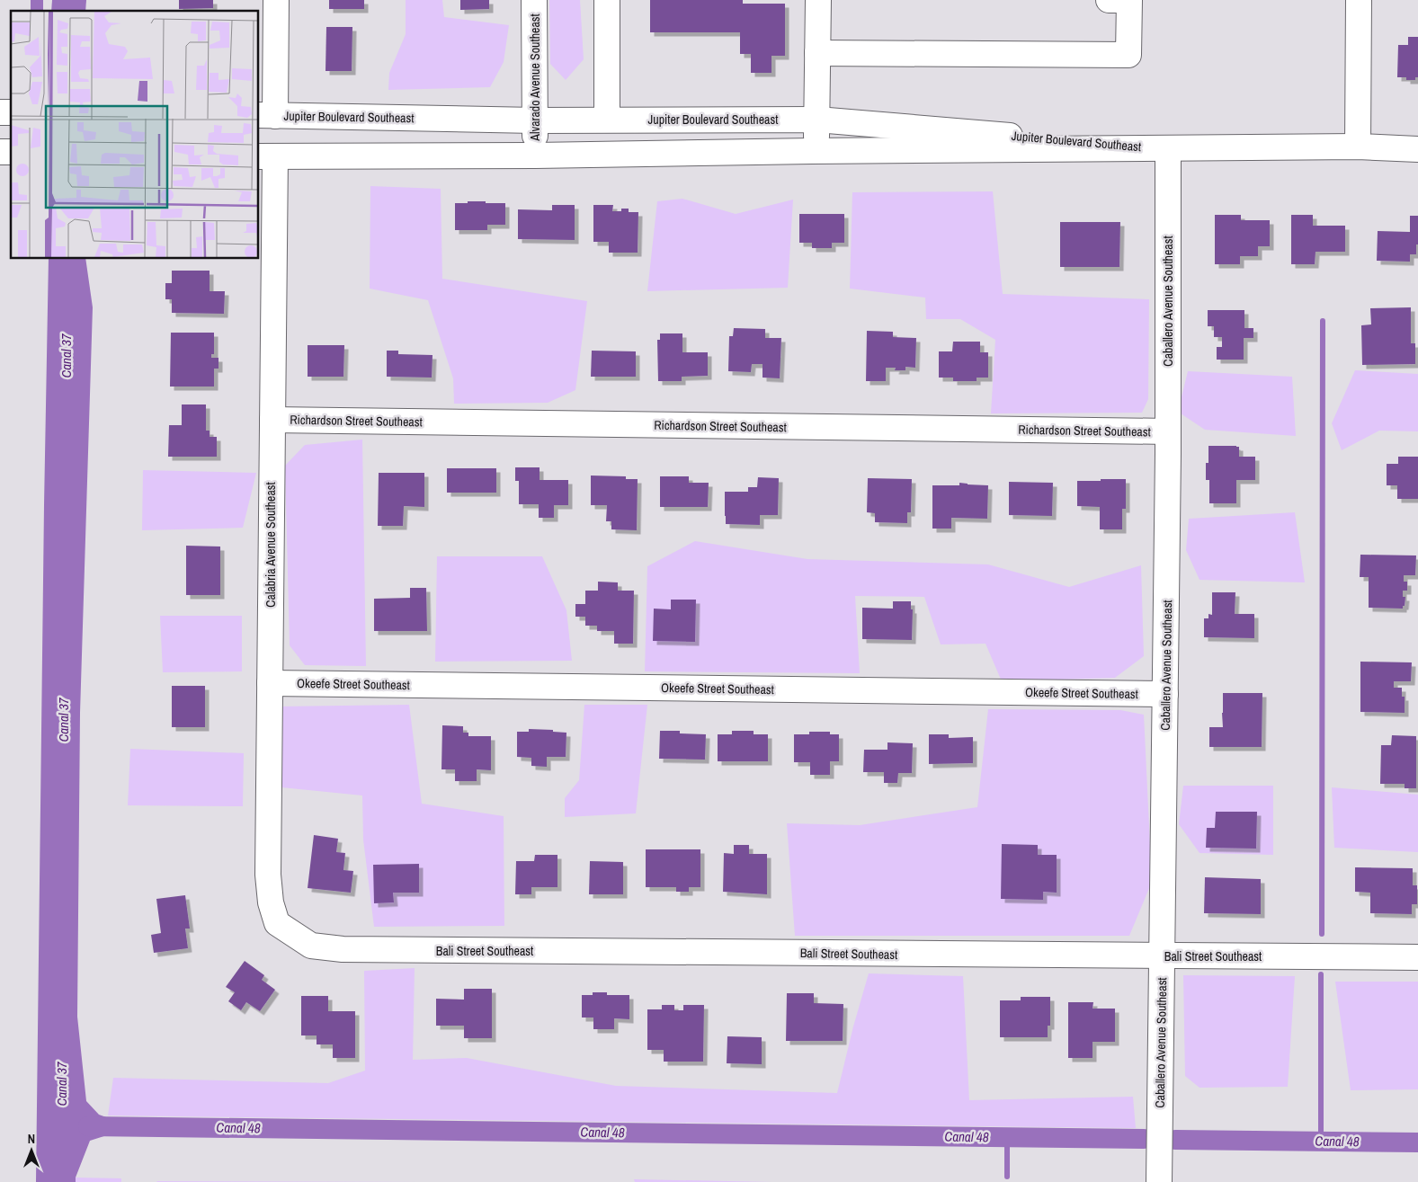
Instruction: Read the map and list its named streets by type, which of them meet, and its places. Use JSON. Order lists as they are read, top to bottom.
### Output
{
  "streets": {
    "street": [
      "Alvarado Avenue Southeast",
      "Jupiter Boulevard Southeast",
      "Caballero Avenue Southeast",
      "Richardson Street Southeast",
      "Calabria Avenue Southeast",
      "Okeefe Street Southeast",
      "Bali Street Southeast"
    ]
  },
  "crossings": [
    ["Alvarado Avenue Southeast", "Jupiter Boulevard Southeast"],
    ["Jupiter Boulevard Southeast", "Caballero Avenue Southeast"],
    ["Jupiter Boulevard Southeast", "Calabria Avenue Southeast"],
    ["Caballero Avenue Southeast", "Richardson Street Southeast"],
    ["Caballero Avenue Southeast", "Okeefe Street Southeast"],
    ["Caballero Avenue Southeast", "Bali Street Southeast"],
    ["Richardson Street Southeast", "Calabria Avenue Southeast"],
    ["Calabria Avenue Southeast", "Okeefe Street Southeast"],
    ["Calabria Avenue Southeast", "Bali Street Southeast"]
  ],
  "water": ["Canal 37", "Canal 48"],
  "north": "top"
}
